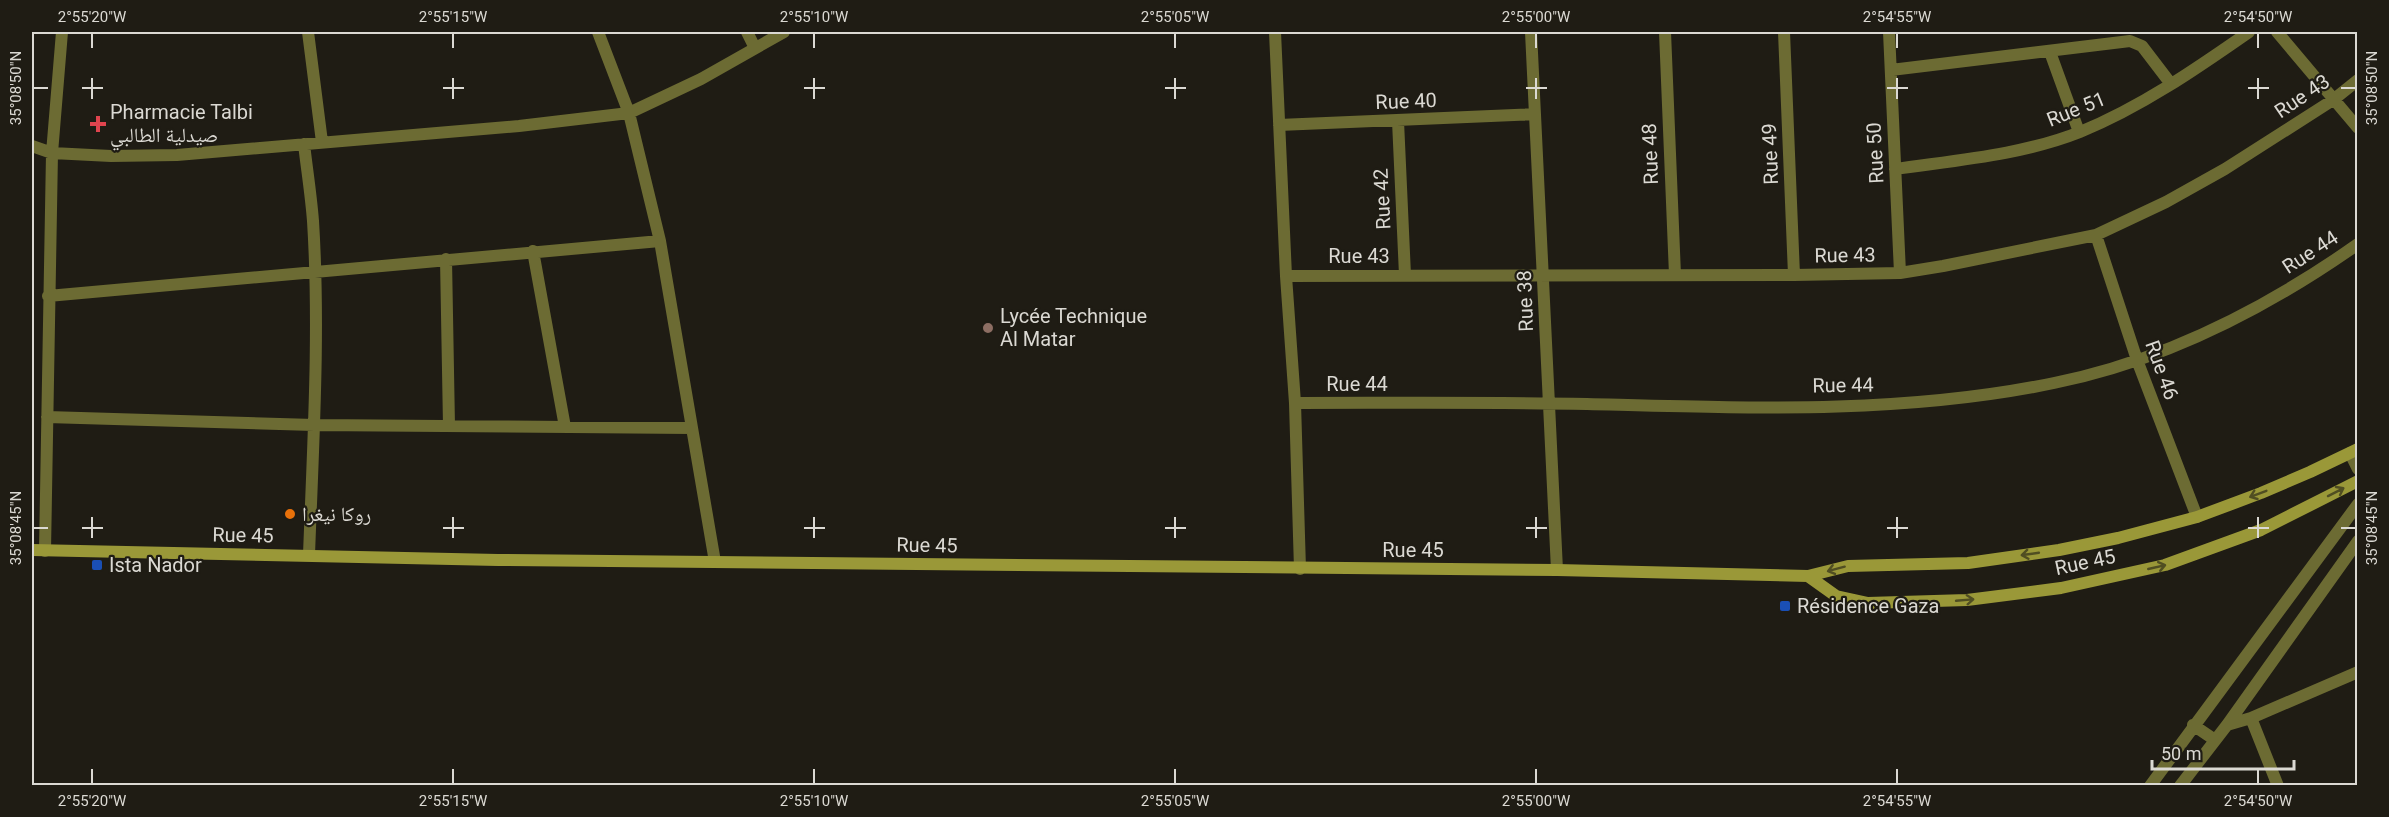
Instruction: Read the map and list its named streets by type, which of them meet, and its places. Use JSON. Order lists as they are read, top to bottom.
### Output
{
  "streets": {
    "street": [
      "Rue 43",
      "Rue 40",
      "Rue 51",
      "Rue 50",
      "Rue 48",
      "Rue 49",
      "Rue 42",
      "Rue 44",
      "Rue 38",
      "Rue 46",
      "Rue 45"
    ]
  },
  "crossings": [
    ["Rue 43", "Rue 50"],
    ["Rue 43", "Rue 48"],
    ["Rue 43", "Rue 49"],
    ["Rue 43", "Rue 42"],
    ["Rue 43", "Rue 38"],
    ["Rue 43", "Rue 46"],
    ["Rue 40", "Rue 42"],
    ["Rue 40", "Rue 38"],
    ["Rue 51", "Rue 50"],
    ["Rue 44", "Rue 38"],
    ["Rue 44", "Rue 46"],
    ["Rue 38", "Rue 45"],
    ["Rue 46", "Rue 45"]
  ],
  "places": {
    "health": ["Pharmacie Talbi صيدلية الطالبي"],
    "other": ["Lycée Technique Al Matar", "روكا نيغرا"],
    "transit": ["Ista Nador", "Résidence Gaza"]
  },
  "scale_bar": "50 m",
  "coordinates": [
    "2°55'20\"W",
    "2°55'15\"W",
    "2°55'10\"W",
    "2°55'05\"W",
    "2°55'00\"W",
    "2°54'55\"W",
    "2°54'50\"W",
    "35°08'50\"N",
    "35°08'45\"N"
  ]
}
